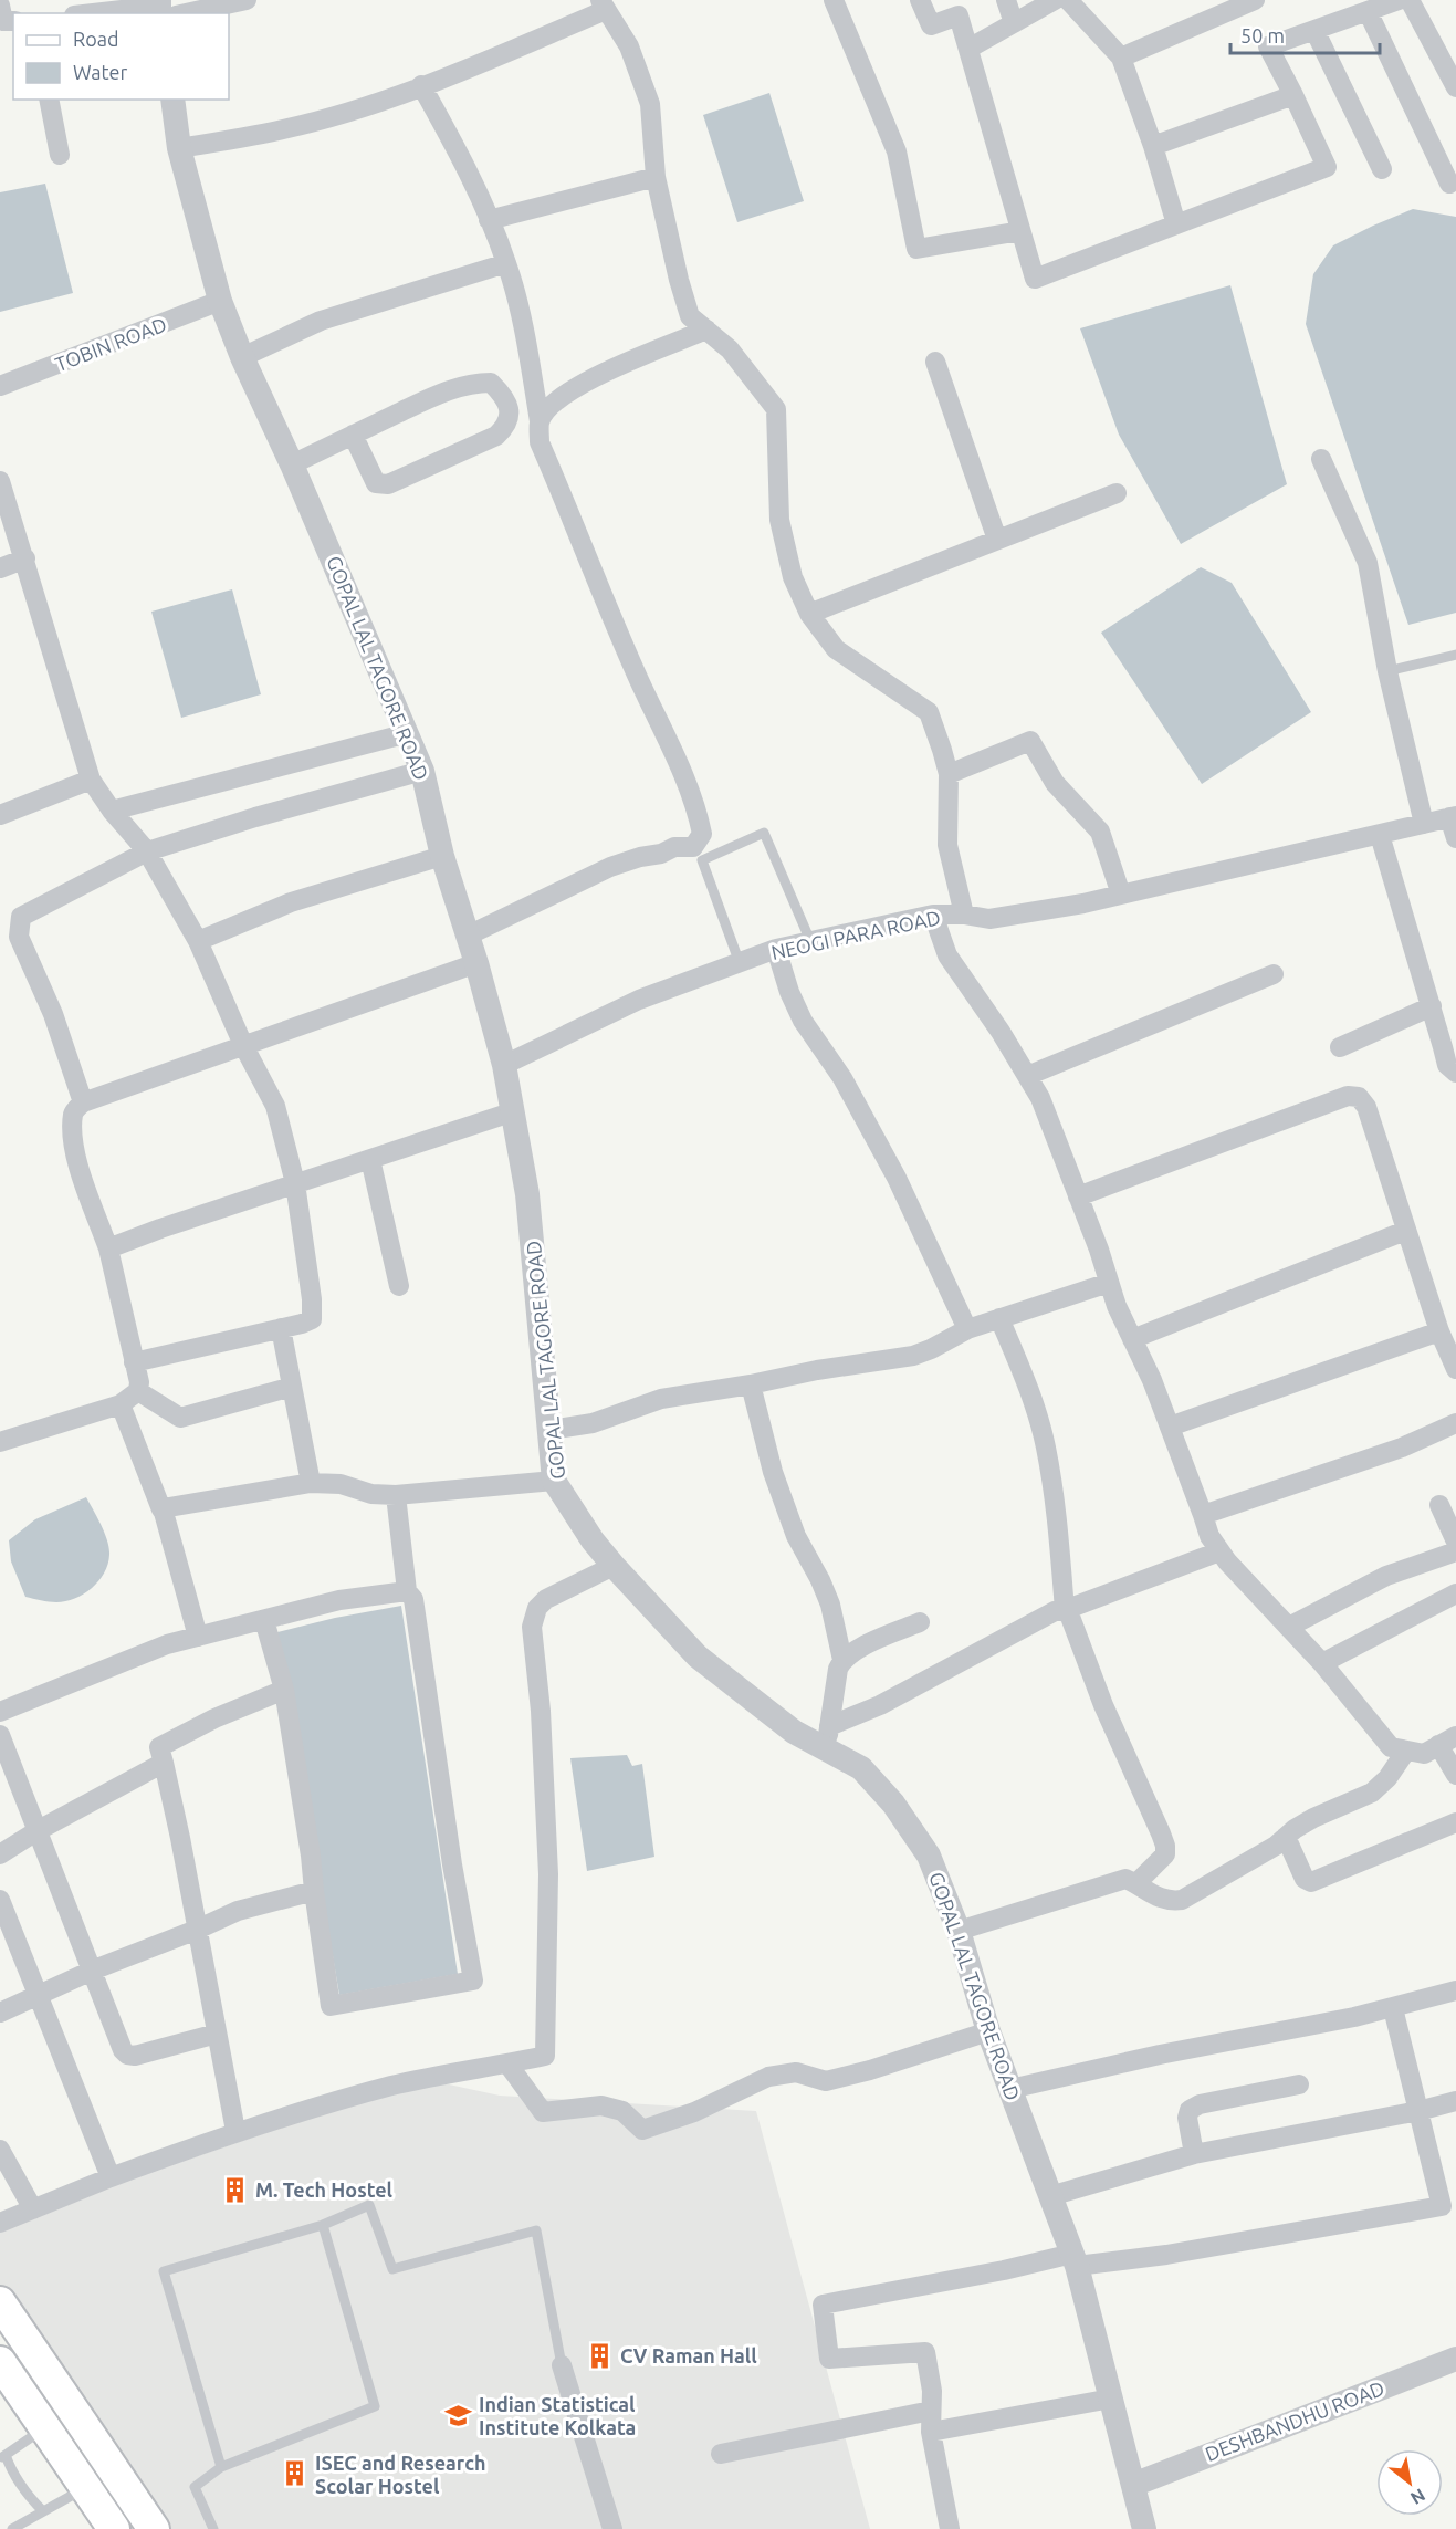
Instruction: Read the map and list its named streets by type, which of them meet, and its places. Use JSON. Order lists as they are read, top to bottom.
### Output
{
  "streets": {
    "street": [
      "TOBIN ROAD",
      "GOPAL LAL TAGORE ROAD",
      "NEOGI PARA ROAD",
      "DESHBANDHU ROAD"
    ]
  },
  "crossings": [
    ["TOBIN ROAD", "GOPAL LAL TAGORE ROAD"],
    ["GOPAL LAL TAGORE ROAD", "NEOGI PARA ROAD"],
    ["GOPAL LAL TAGORE ROAD", "DESHBANDHU ROAD"]
  ],
  "places": {
    "building": ["M. Tech Hostel", "CV Raman Hall", "ISEC and Research Scolar Hostel"],
    "school or university": ["Indian Statistical Institute Kolkata"]
  },
  "legend": ["Road", "Water"],
  "scale_bar": "50 m",
  "north": "bottom right"
}
